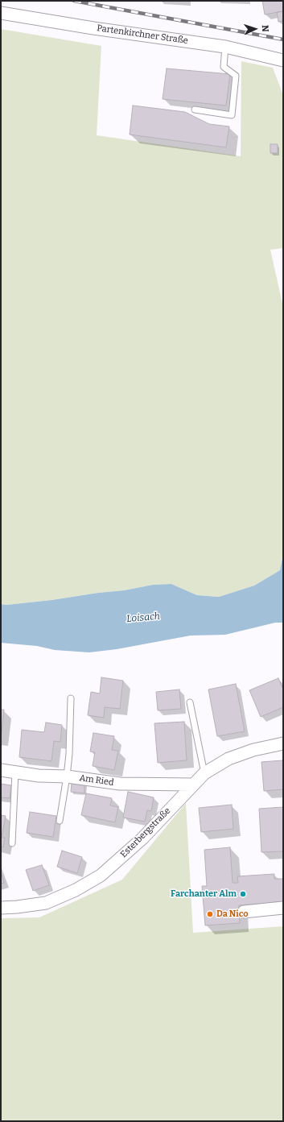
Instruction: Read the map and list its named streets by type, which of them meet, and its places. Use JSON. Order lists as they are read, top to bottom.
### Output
{
  "streets": {
    "street": ["Partenkirchner Straße", "Am Ried", "Esterbergstraße"]
  },
  "crossings": [
    ["Am Ried", "Esterbergstraße"]
  ],
  "water": ["Loisach"],
  "places": ["Farchanter Alm", "Da Nico"],
  "north": "right"
}
